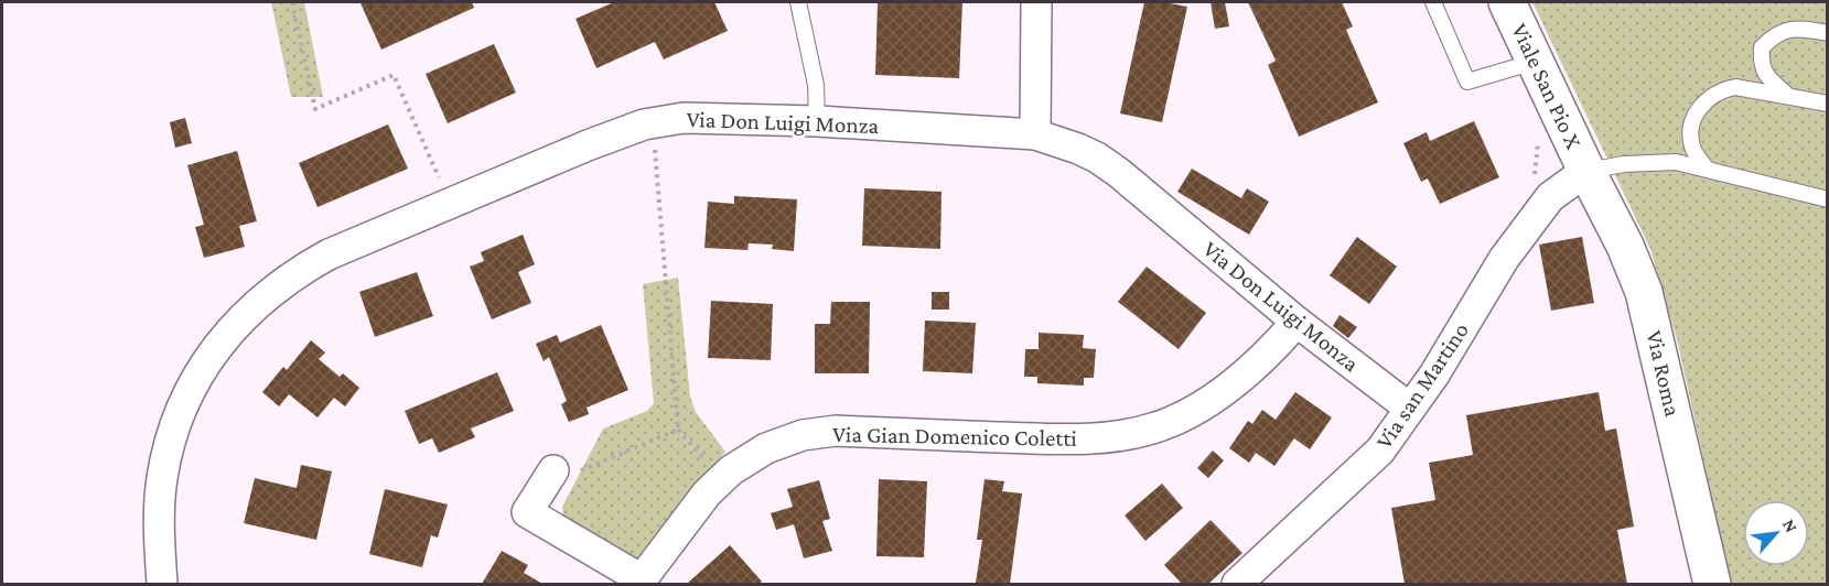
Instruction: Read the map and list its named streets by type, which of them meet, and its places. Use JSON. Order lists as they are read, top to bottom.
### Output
{
  "streets": {
    "street": [
      "Viale San Pio X",
      "Via Don Luigi Monza",
      "Via Roma",
      "Via san Martino",
      "Via Gian Domenico Coletti"
    ]
  },
  "crossings": [
    ["Viale San Pio X", "Via Roma"],
    ["Viale San Pio X", "Via san Martino"],
    ["Via Don Luigi Monza", "Via san Martino"],
    ["Via Don Luigi Monza", "Via Gian Domenico Coletti"],
    ["Via Roma", "Via san Martino"]
  ],
  "north": "top right"
}
